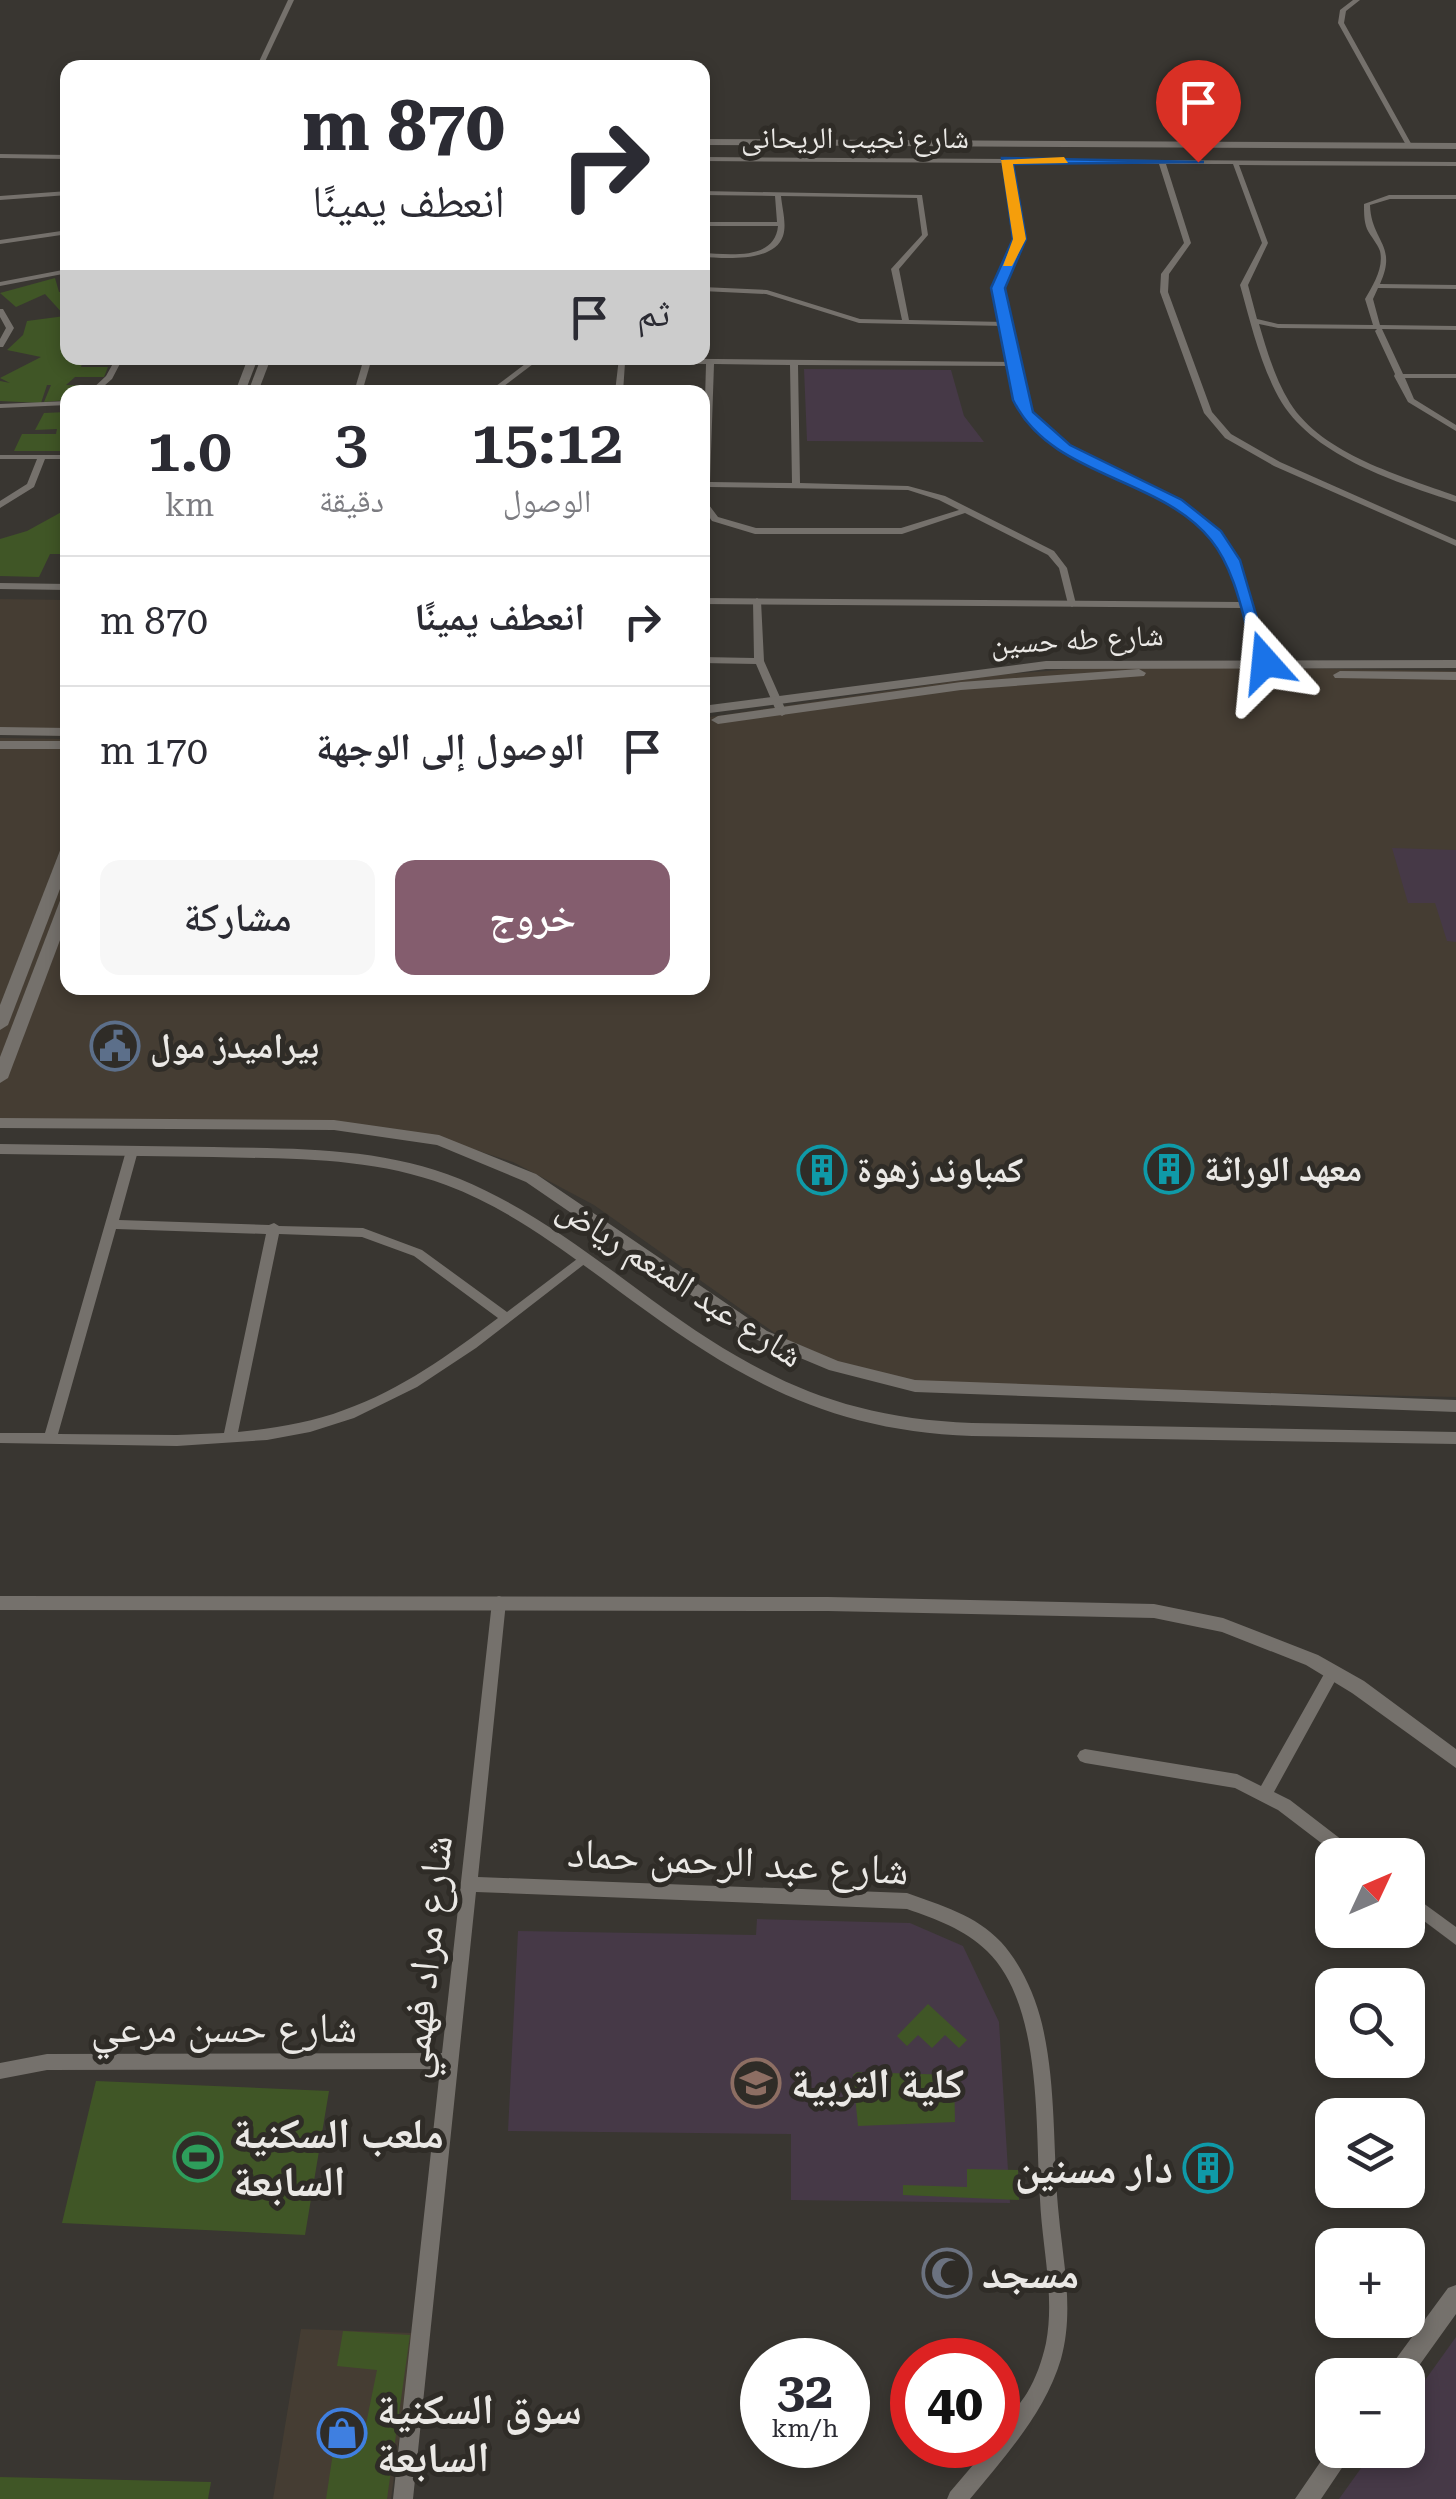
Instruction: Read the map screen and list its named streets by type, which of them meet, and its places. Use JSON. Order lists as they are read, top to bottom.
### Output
{
  "streets": {
    "main road": ["شارع طه حسين"],
    "street": [
      "شارع نجيب الريحانى",
      "شارع عبد المنعم رياض",
      "شارع عبد الرحمن حماد",
      "شارع مراد فهمي",
      "شارع حسن مرعي"
    ]
  },
  "crossings": [
    ["شارع عبد الرحمن حماد", "شارع مراد فهمي"],
    ["شارع مراد فهمي", "شارع حسن مرعي"]
  ],
  "places": {
    "public building": ["بيراميدز مول"],
    "building": ["معهد الوراثة", "كمباوند زهوة", "دار مسنين"],
    "school or university": ["كلية التربية"],
    "sports": ["ملعب السكنية السابعة"],
    "mosque": ["مسجد"],
    "shop": ["سوق السكنية السابعة"]
  },
  "north": "top right",
  "page": {
    "turn": ["870 m", "انعطف يمينًا"],
    "then": "ثم",
    "eta": [
      "15:12",
      "الوصول",
      "3",
      "دقيقة",
      "1.0",
      "km"
    ],
    "list": [
      {
        "name": "انعطف يمينًا",
        "value": "870 m"
      },
      {
        "name": "الوصول إلى الوجهة",
        "value": "170 m"
      }
    ],
    "buttons": ["خروج", "مشاركة"],
    "map_buttons": ["+", "−"],
    "speed": "32 km/h",
    "limit": "40"
  }
}
